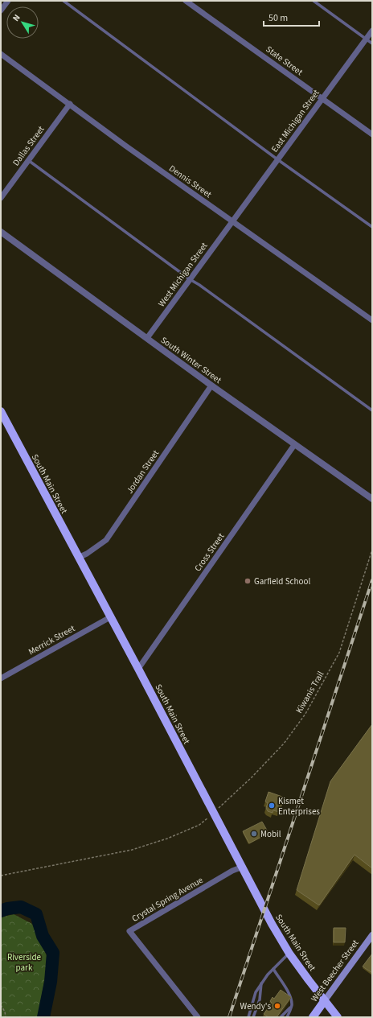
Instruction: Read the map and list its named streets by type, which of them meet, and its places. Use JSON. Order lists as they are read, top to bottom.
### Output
{
  "streets": {
    "main road": ["South Main Street", "West Beecher Street"],
    "street": [
      "State Street",
      "East Michigan Street",
      "Dallas Street",
      "Dennis Street",
      "West Michigan Street",
      "South Winter Street",
      "Jordan Street",
      "Cross Street",
      "Merrick Street",
      "Crystal Spring Avenue"
    ],
    "path": ["Kiwanis Trail"]
  },
  "crossings": [
    ["State Street", "East Michigan Street"],
    ["East Michigan Street", "Dennis Street"],
    ["East Michigan Street", "West Michigan Street"],
    ["Dallas Street", "Dennis Street"],
    ["Dennis Street", "West Michigan Street"],
    ["West Michigan Street", "South Winter Street"],
    ["South Winter Street", "Jordan Street"],
    ["South Winter Street", "Cross Street"],
    ["Jordan Street", "South Main Street"],
    ["South Main Street", "Cross Street"],
    ["South Main Street", "Merrick Street"],
    ["South Main Street", "Kiwanis Trail"],
    ["South Main Street", "Crystal Spring Avenue"],
    ["South Main Street", "West Beecher Street"]
  ],
  "parks": ["Riverside park"],
  "places": [
    "Garfield School",
    "Kismet Enterprises",
    "Mobil",
    "Wendy's"
  ],
  "scale_bar": "50 m",
  "north": "top left"
}
